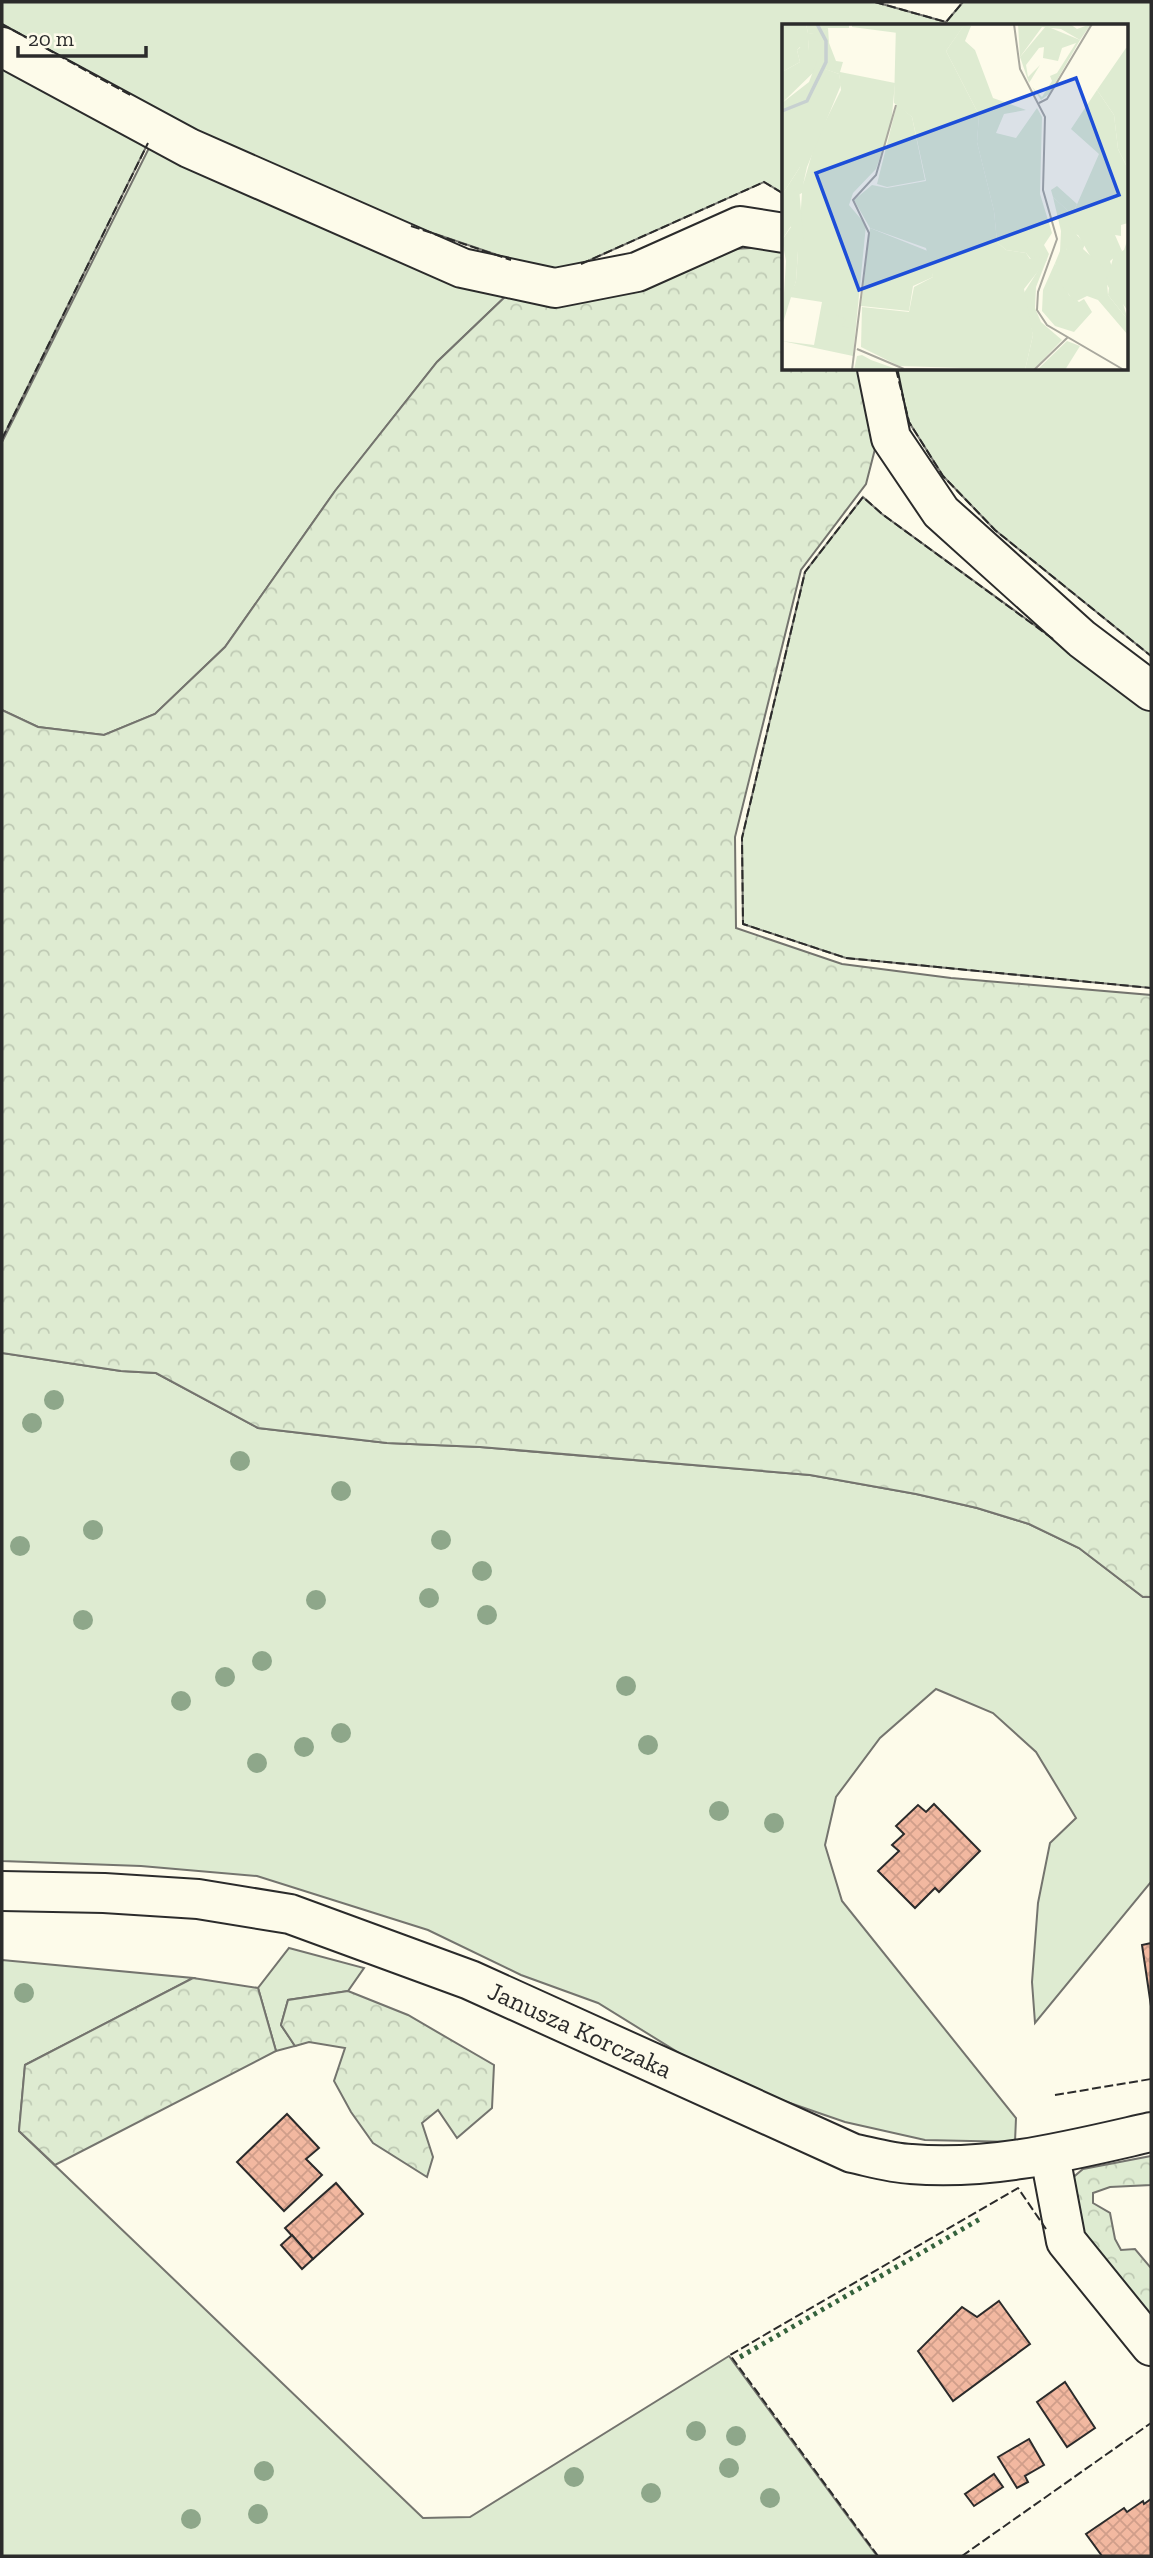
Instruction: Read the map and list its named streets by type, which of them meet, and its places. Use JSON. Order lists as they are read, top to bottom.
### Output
{
  "streets": {
    "street": ["Janusza Korczaka"]
  },
  "scale_bar": "20 m"
}
